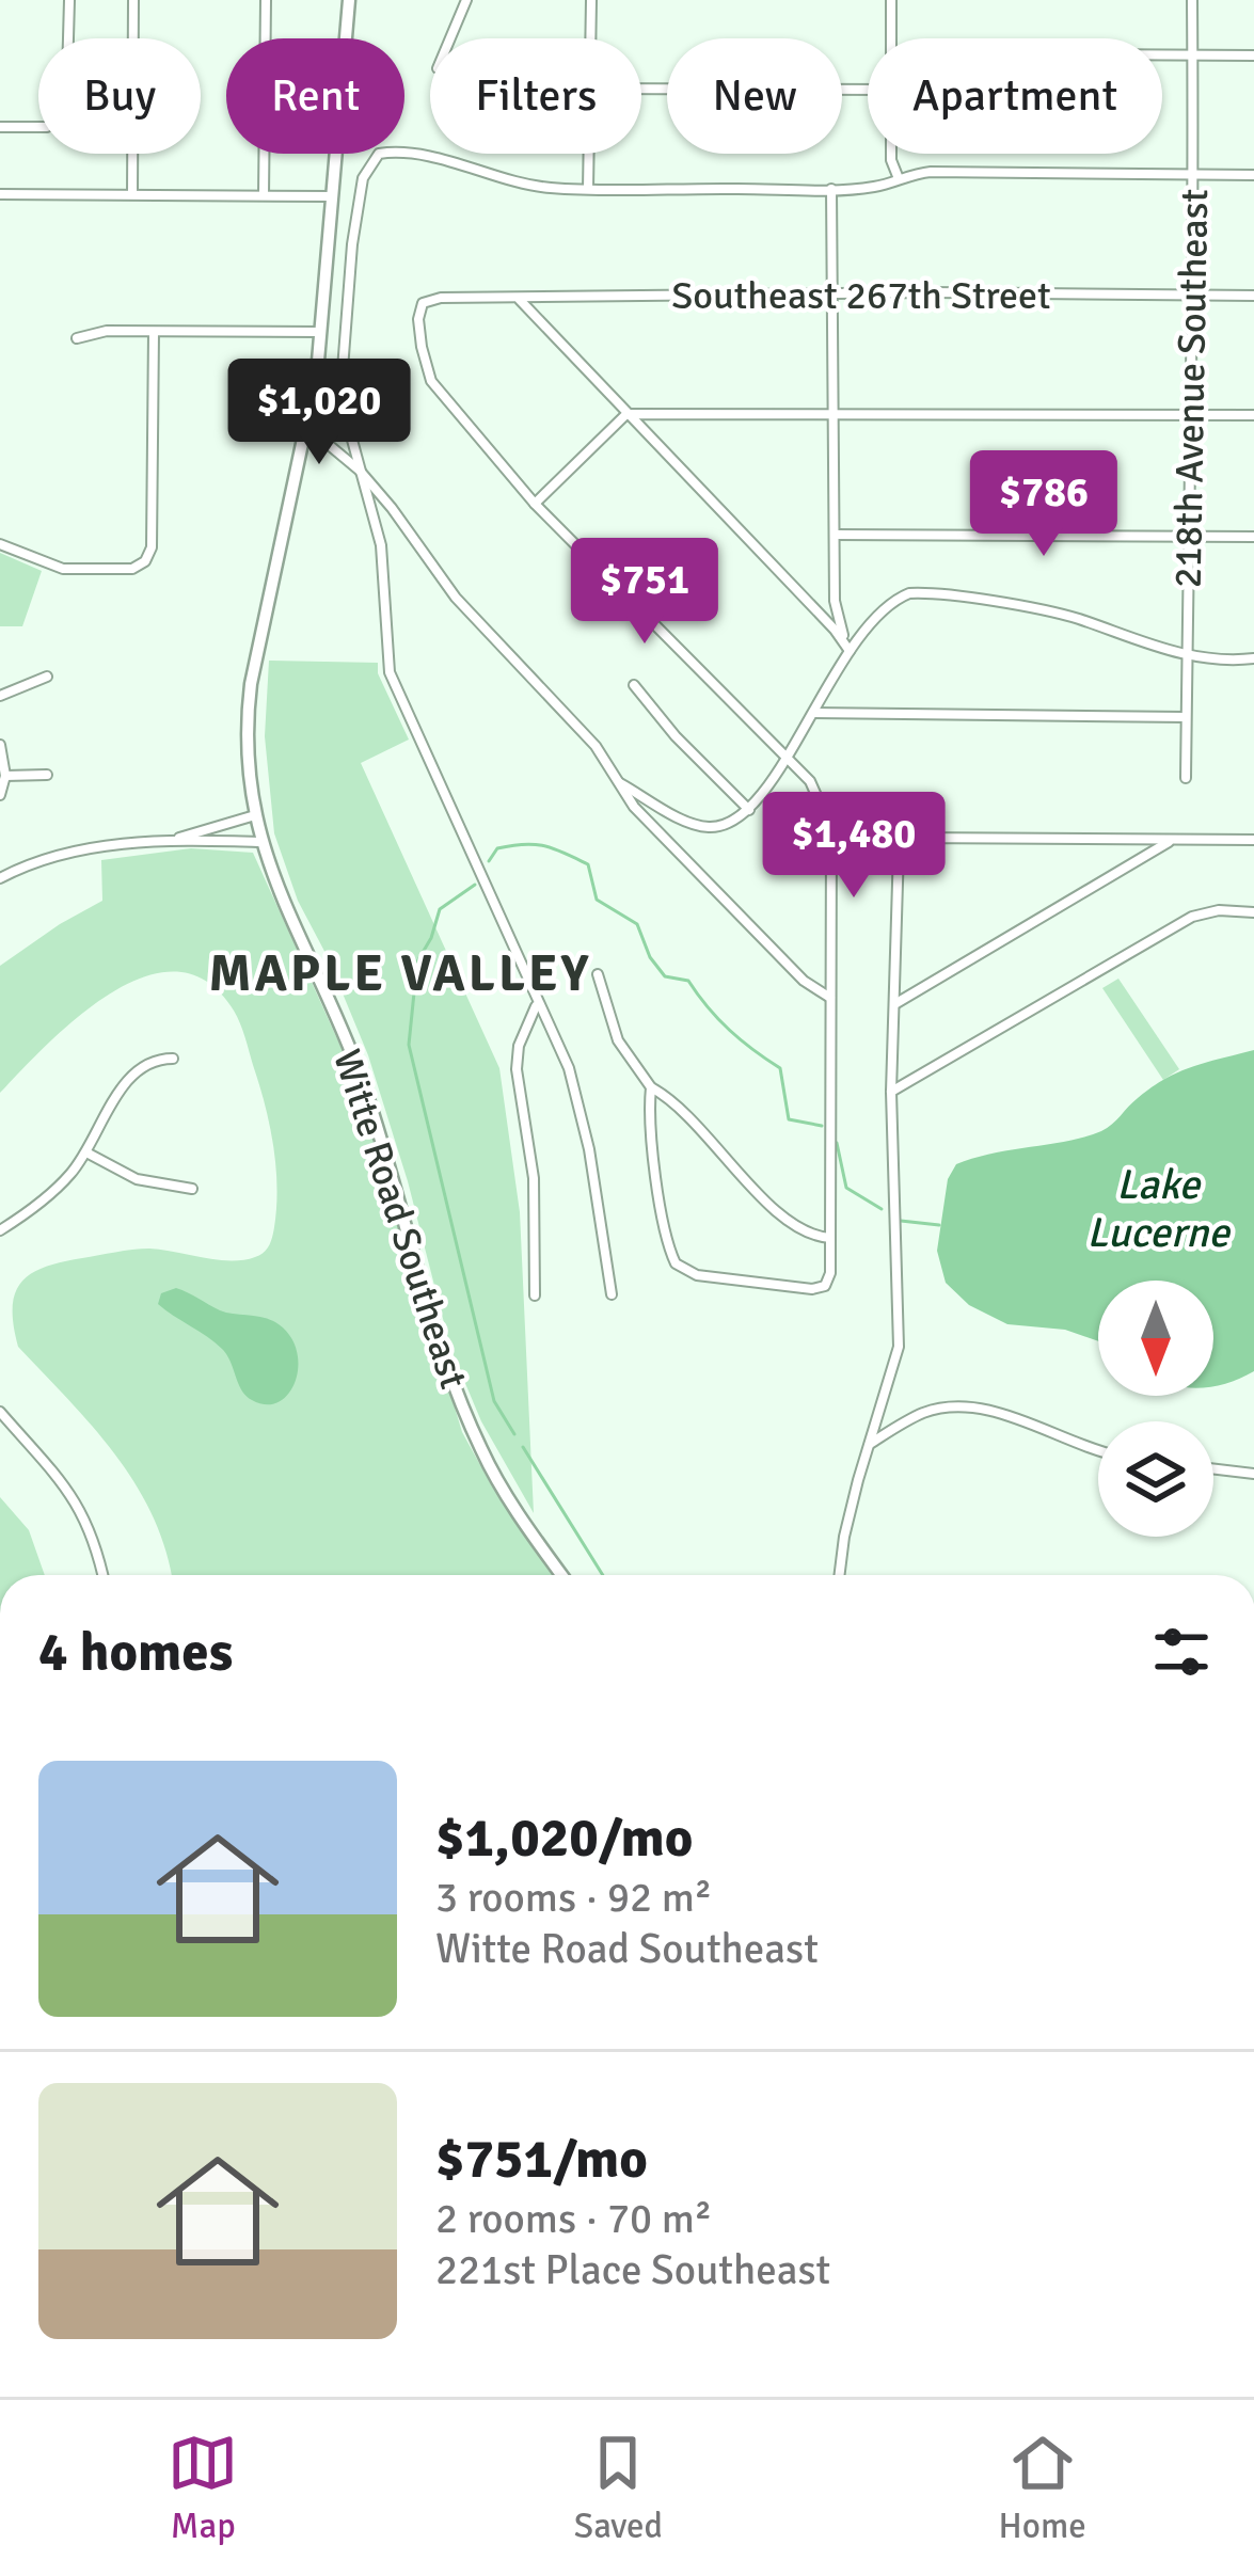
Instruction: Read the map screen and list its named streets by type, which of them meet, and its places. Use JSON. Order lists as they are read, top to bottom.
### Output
{
  "streets": {
    "street": ["Southeast 267th Street", "218th Avenue Southeast", "Witte Road Southeast"]
  },
  "crossings": [
    ["Southeast 267th Street", "218th Avenue Southeast"]
  ],
  "districts": ["MAPLE VALLEY"],
  "water": ["Lake Lucerne"],
  "north": "bottom",
  "page": {
    "chip": [
      "Buy",
      "Rent",
      "Filters",
      "New",
      "Apartment"
    ],
    "price": [
      "$1,020",
      "$786",
      "$751",
      "$1,480"
    ],
    "heading": "4 homes",
    "list": [
      {
        "name": "$1,020/mo",
        "note": "3 rooms · 92 m² · Witte Road Southeast"
      },
      {
        "name": "$751/mo",
        "note": "2 rooms · 70 m² · 221st Place Southeast"
      }
    ],
    "tabs": ["Map", "Saved", "Home"]
  }
}
